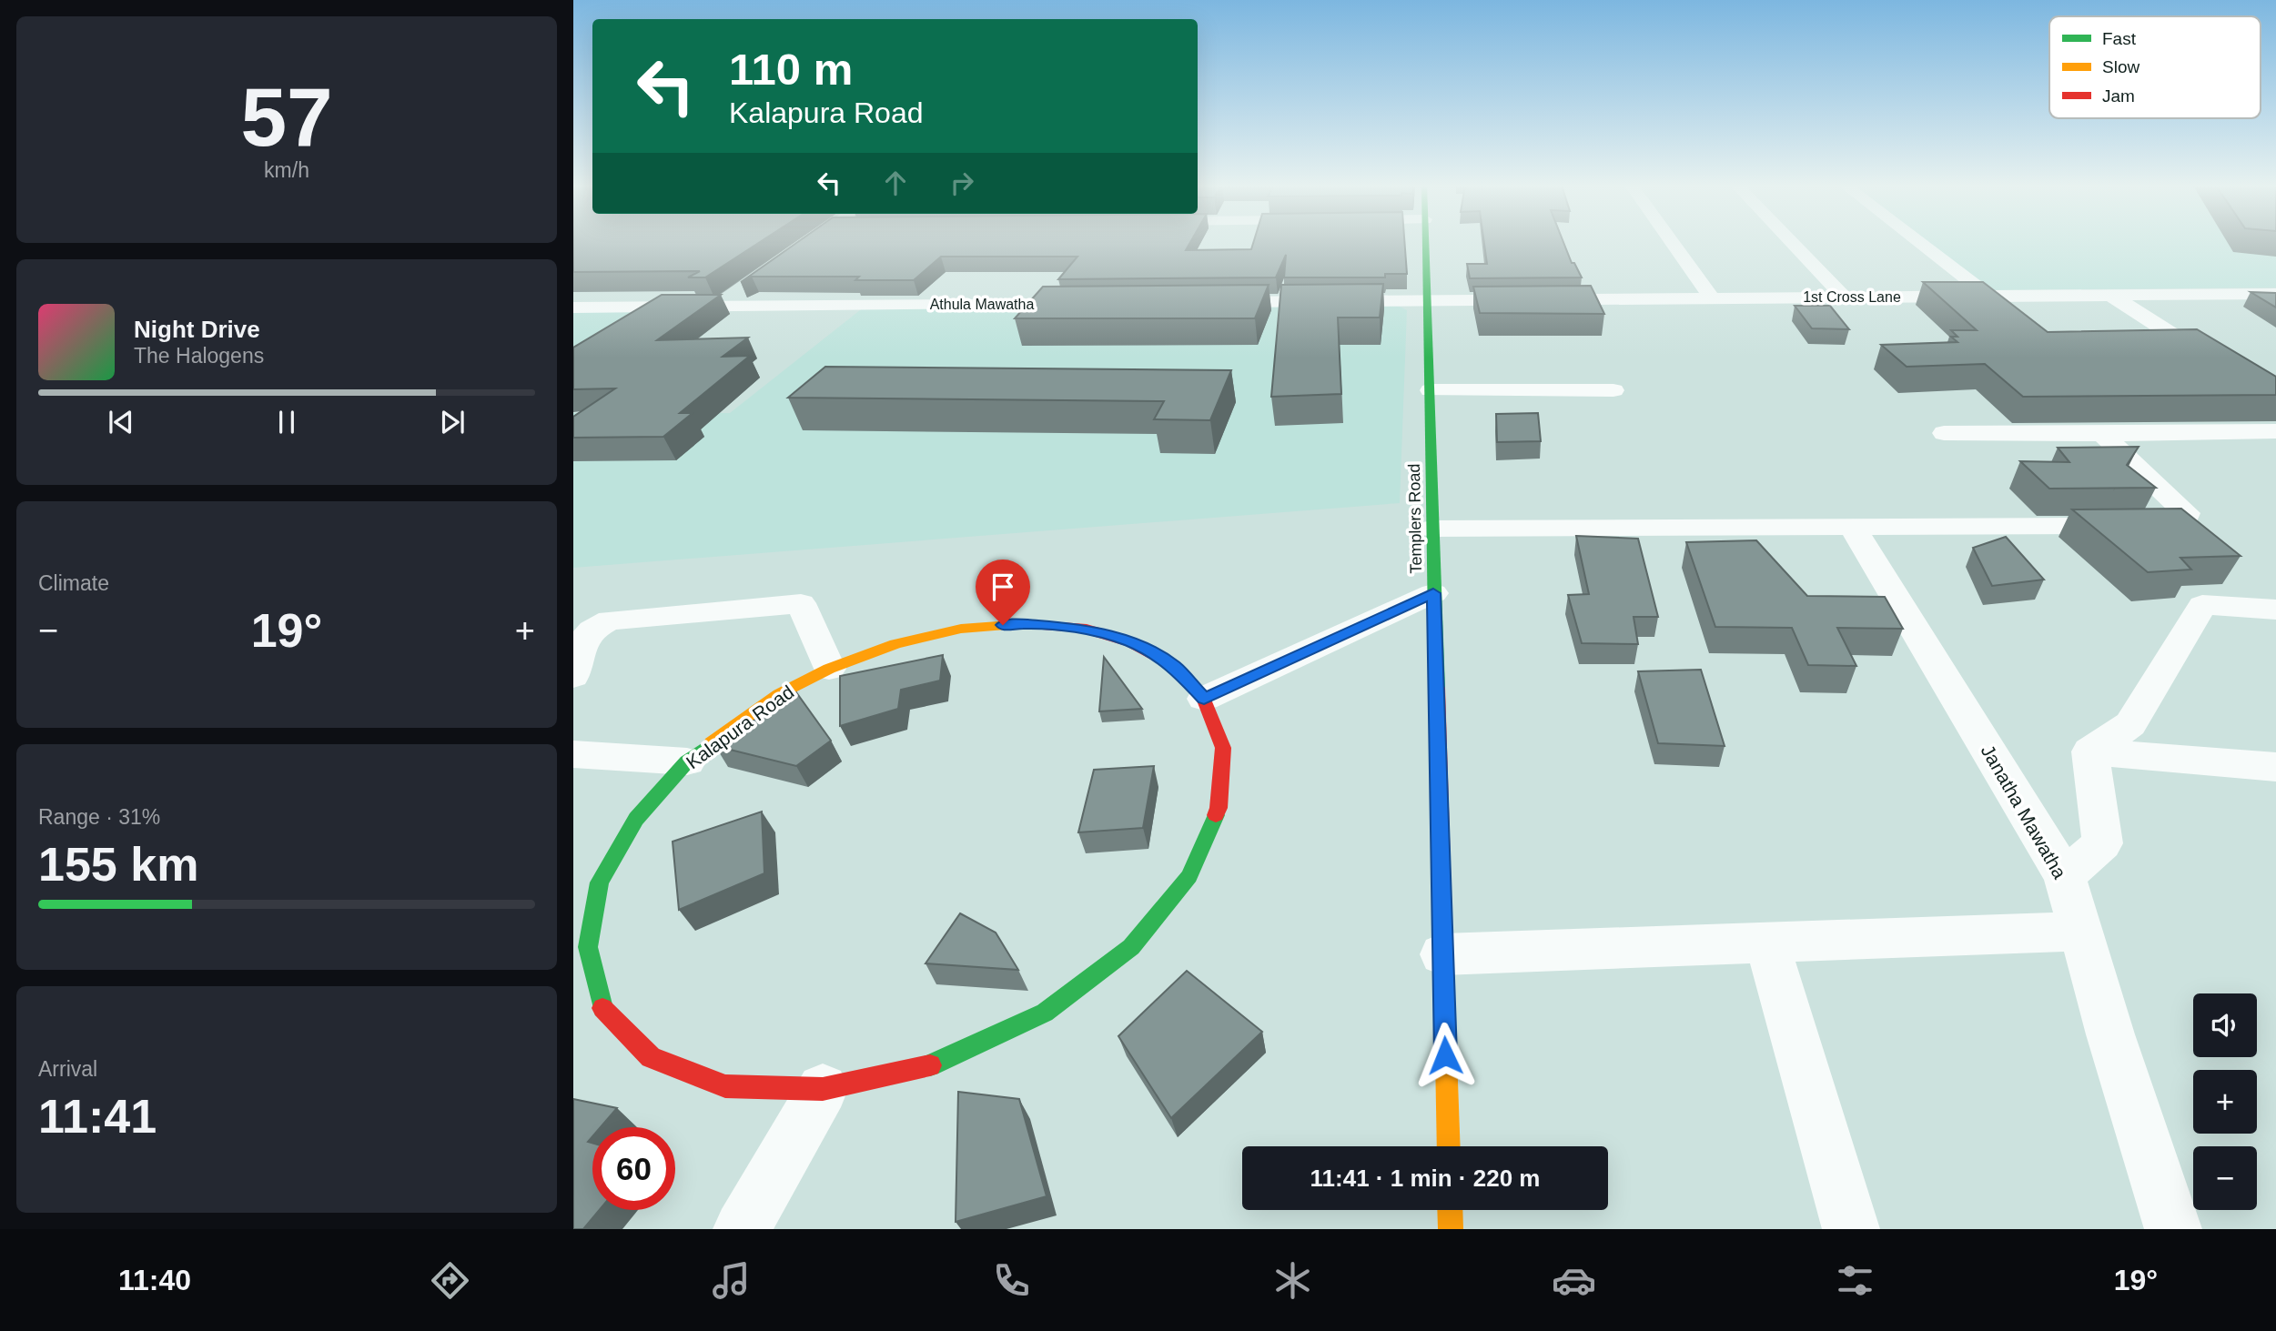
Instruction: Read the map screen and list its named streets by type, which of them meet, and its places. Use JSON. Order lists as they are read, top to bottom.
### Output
{
  "streets": {
    "main road": ["Templers Road", "Kalapura Road"],
    "street": ["1st Cross Lane", "Athula Mawatha", "Janatha Mawatha"]
  },
  "crossings": [
    ["1st Cross Lane", "Templers Road"]
  ],
  "legend": ["Fast", "Slow", "Jam"],
  "page": {
    "tile": [
      ["57", "km/h"],
      "Climate",
      ["Range · 31%", "155 km"],
      ["Arrival", "11:41"]
    ],
    "turn": ["110 m", "Kalapura Road"],
    "song": ["Night Drive", "The Halogens"],
    "heat": ["−", "19°", "+"],
    "map_buttons": ["+", "−"],
    "limit": "60",
    "trip": "11:41 · 1 min · 220 m",
    "tabs": ["11:40", "19°"]
  }
}
